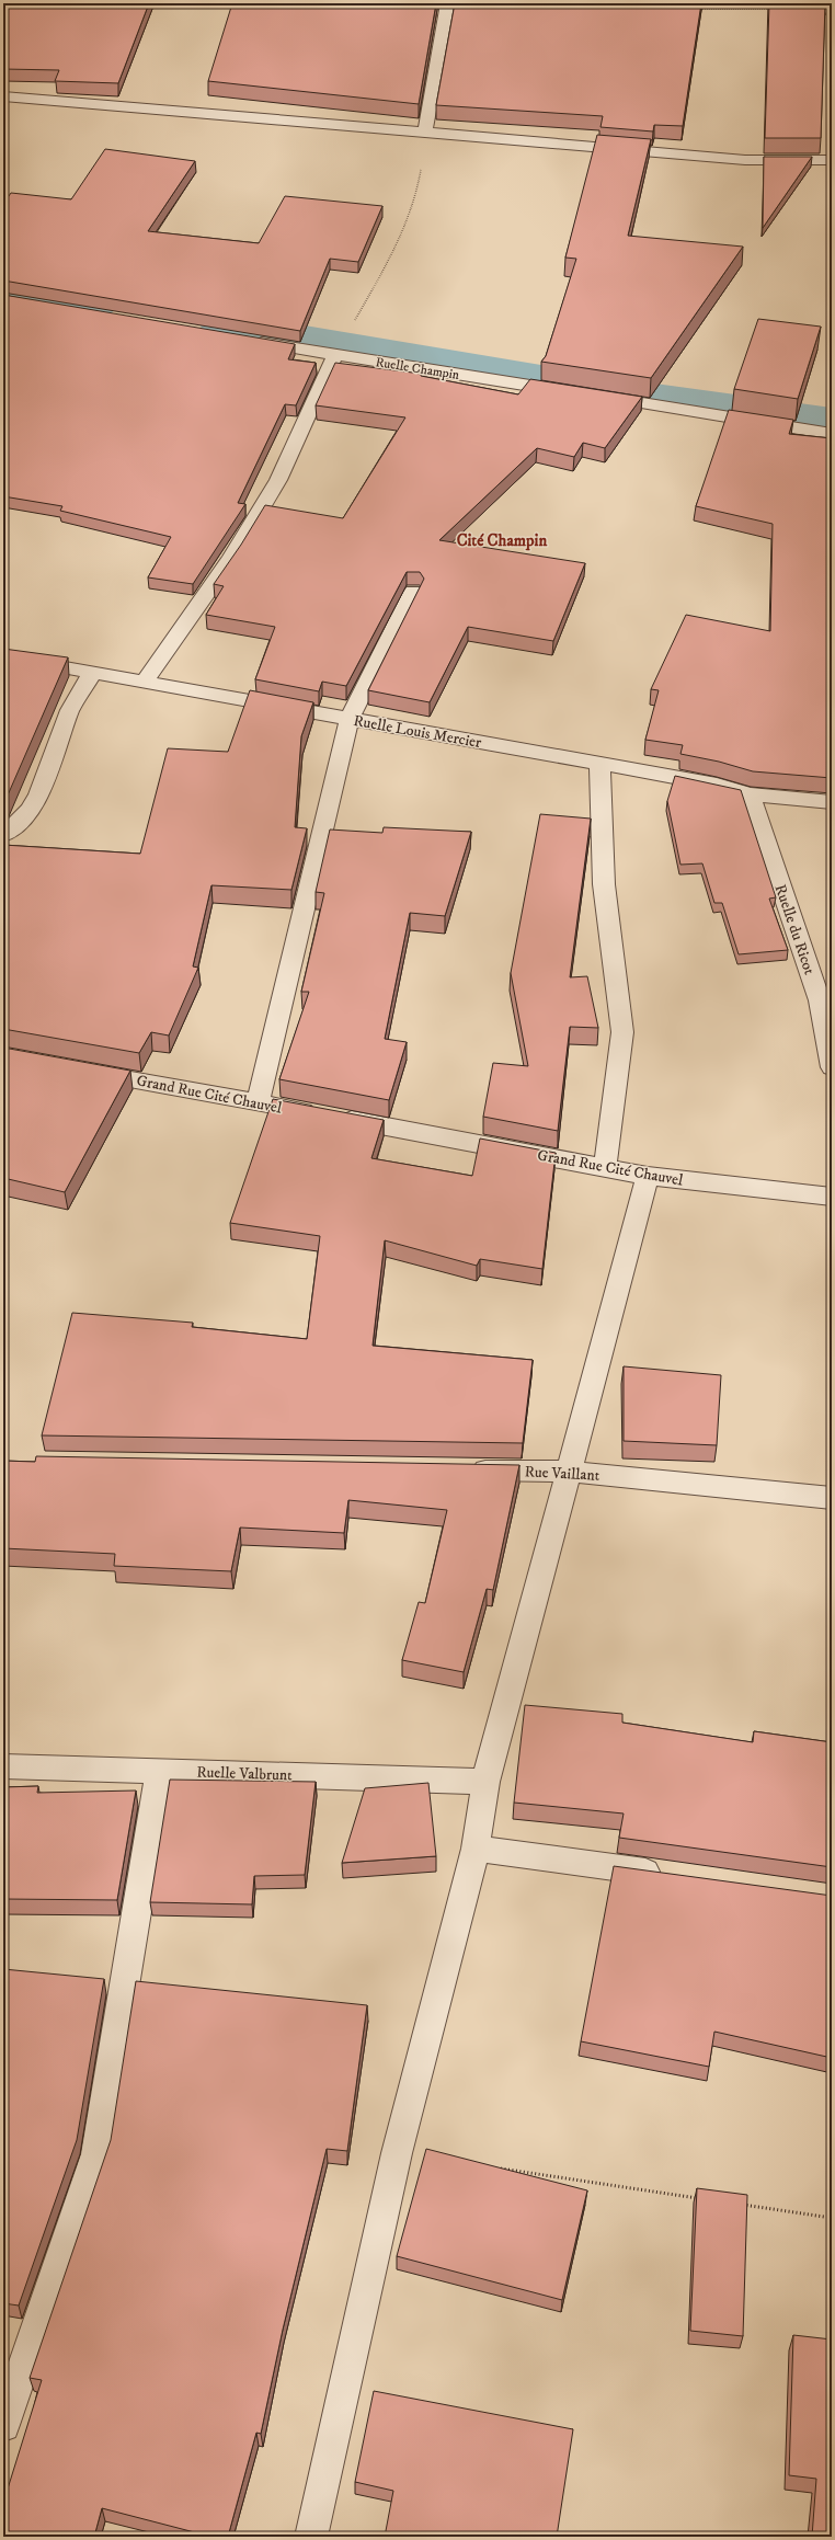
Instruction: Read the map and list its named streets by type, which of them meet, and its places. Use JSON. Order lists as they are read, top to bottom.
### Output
{
  "streets": {
    "street": [
      "Ruelle Champin",
      "Ruelle Louis Mercier",
      "Ruelle du Ricot",
      "Grand Rue Cité Chauvel",
      "Rue Vaillant",
      "Ruelle Valbrunt"
    ]
  },
  "crossings": [
    ["Ruelle Louis Mercier", "Ruelle du Ricot"]
  ],
  "districts": ["Cité Champin"]
}
